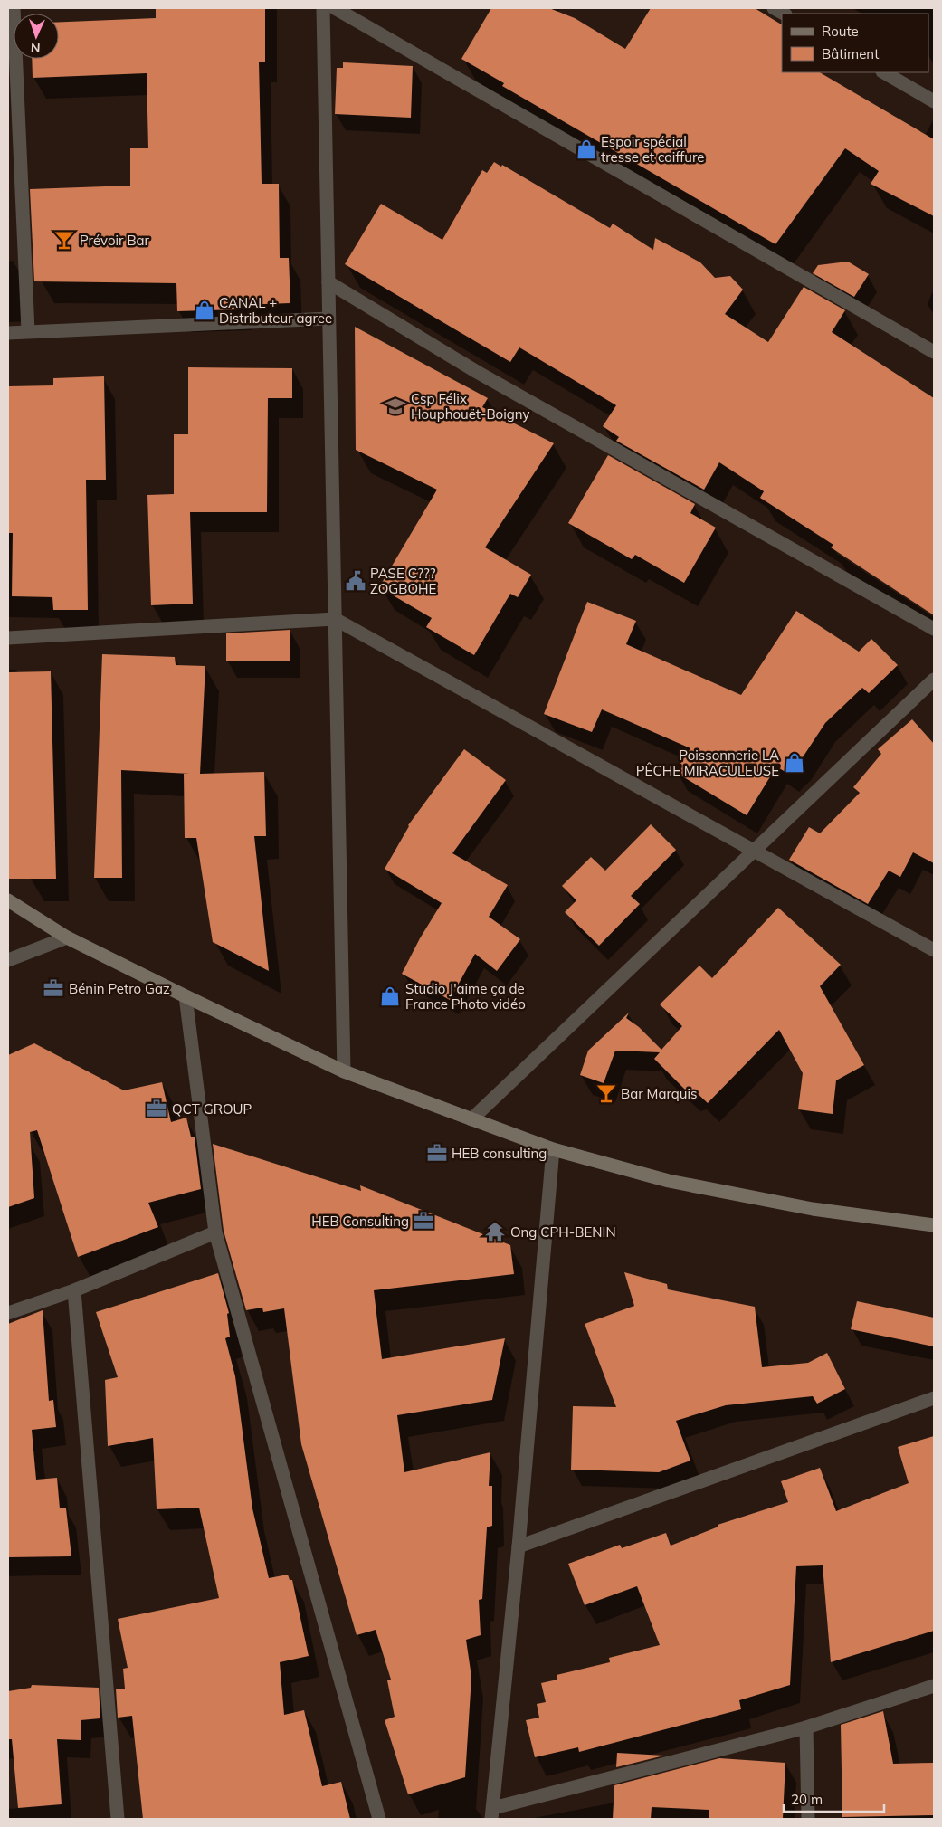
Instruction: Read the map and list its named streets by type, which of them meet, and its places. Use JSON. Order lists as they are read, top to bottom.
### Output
{
  "places": {
    "shop": [
      "Espoir spécial tresse et coiffure",
      "CANAL + Distributeur agree",
      "Poissonnerie LA PÊCHE MIRACULEUSE",
      "Studio J'aime ça de France Photo vidéo"
    ],
    "bar": ["Prévoir Bar", "Bar Marquis"],
    "school or university": ["Csp Félix Houphouët-Boigny"],
    "public building": ["PASE C??? ZOGBOHE"],
    "office": [
      "Bénin Petro Gaz",
      "QCT GROUP",
      "HEB consulting",
      "HEB Consulting"
    ],
    "temple": ["Ong CPH-BENIN"]
  },
  "legend": ["Route", "Bâtiment"],
  "scale_bar": "20 m",
  "north": "bottom"
}
